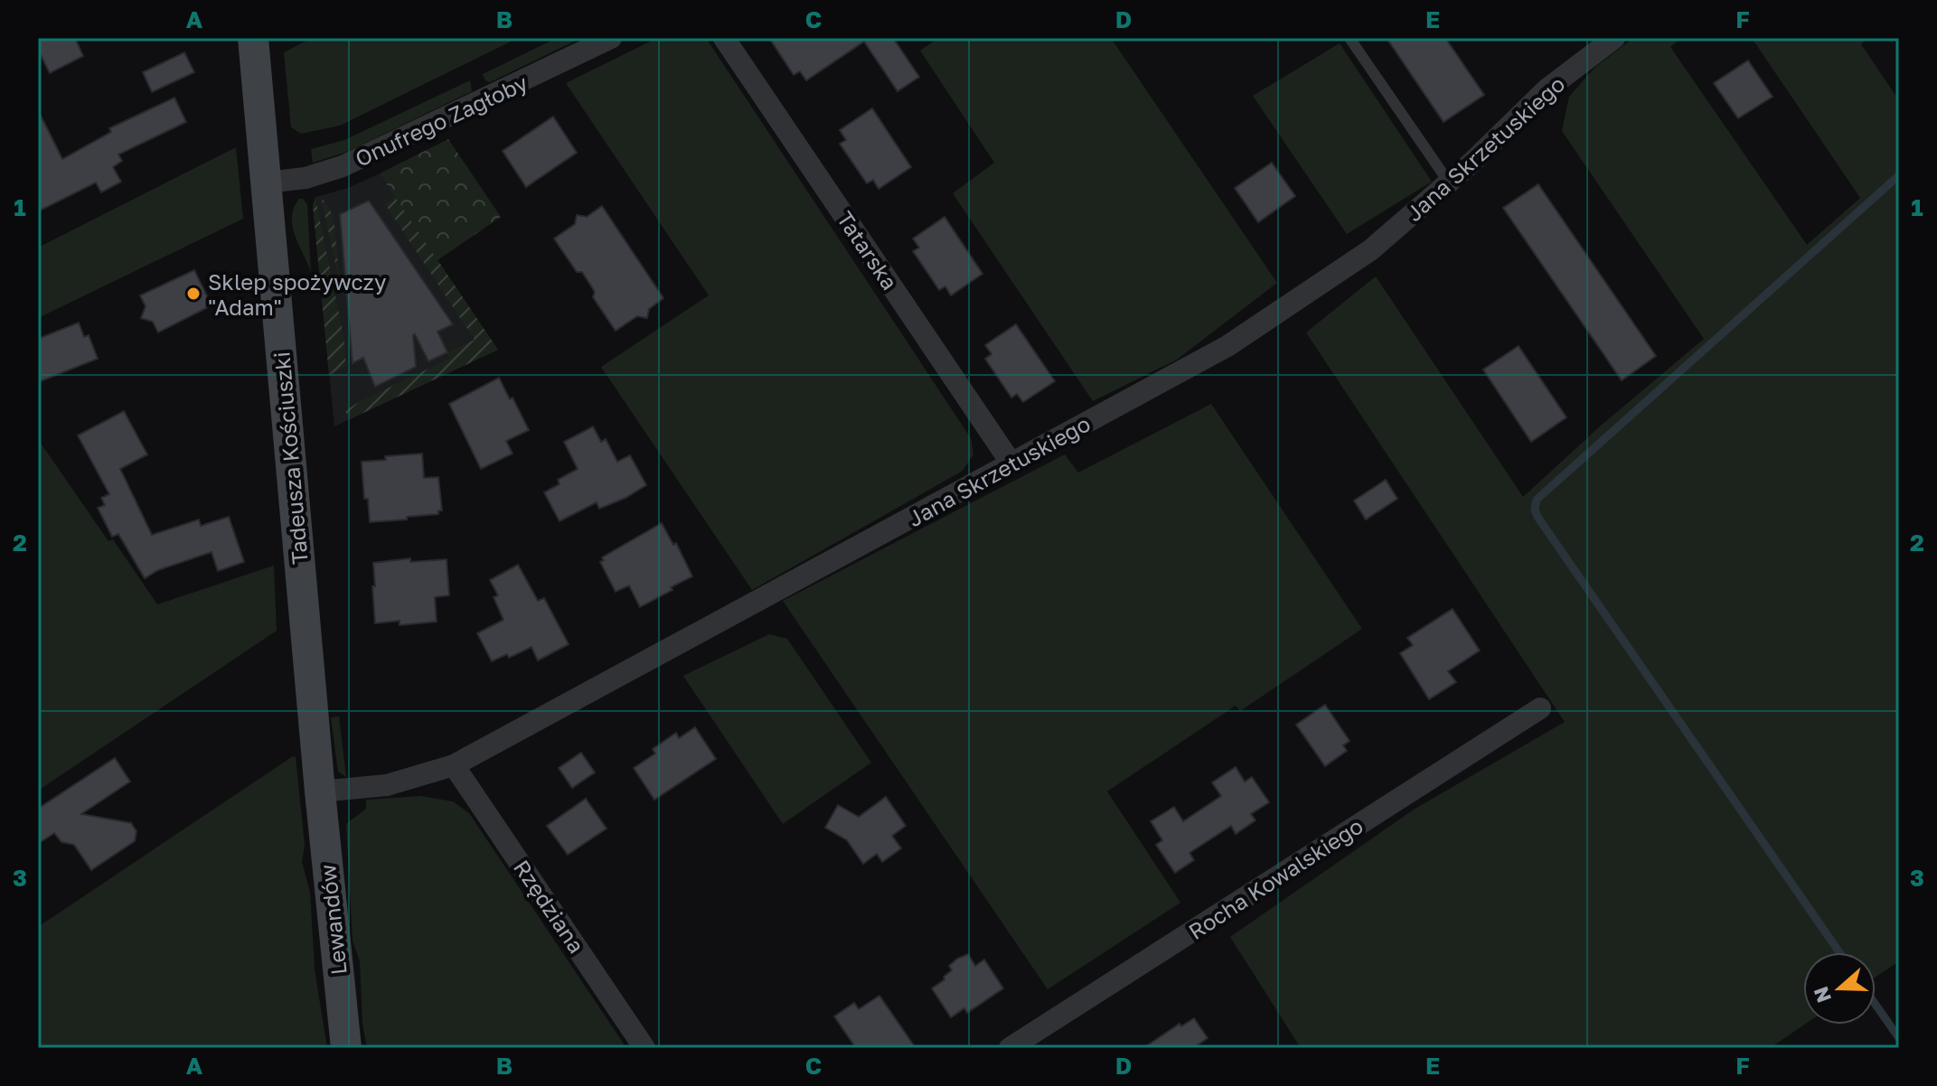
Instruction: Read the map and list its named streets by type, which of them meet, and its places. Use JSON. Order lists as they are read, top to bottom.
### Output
{
  "streets": {
    "street": [
      "Onufrego Zagłoby",
      "Jana Skrzetuskiego",
      "Tatarska",
      "Tadeusza Kościuszki",
      "Rocha Kowalskiego",
      "Rzędziana",
      "Lewandów"
    ]
  },
  "crossings": [
    ["Onufrego Zagłoby", "Tadeusza Kościuszki"],
    ["Jana Skrzetuskiego", "Tatarska"],
    ["Jana Skrzetuskiego", "Tadeusza Kościuszki"],
    ["Jana Skrzetuskiego", "Rzędziana"],
    ["Jana Skrzetuskiego", "Lewandów"],
    ["Tadeusza Kościuszki", "Lewandów"]
  ],
  "places": ["Sklep spożywczy \"Adam\""],
  "north": "left",
  "grid": {
    "columns": [
      "A",
      "B",
      "C",
      "D",
      "E",
      "F"
    ],
    "rows": ["1", "2", "3"]
  }
}
